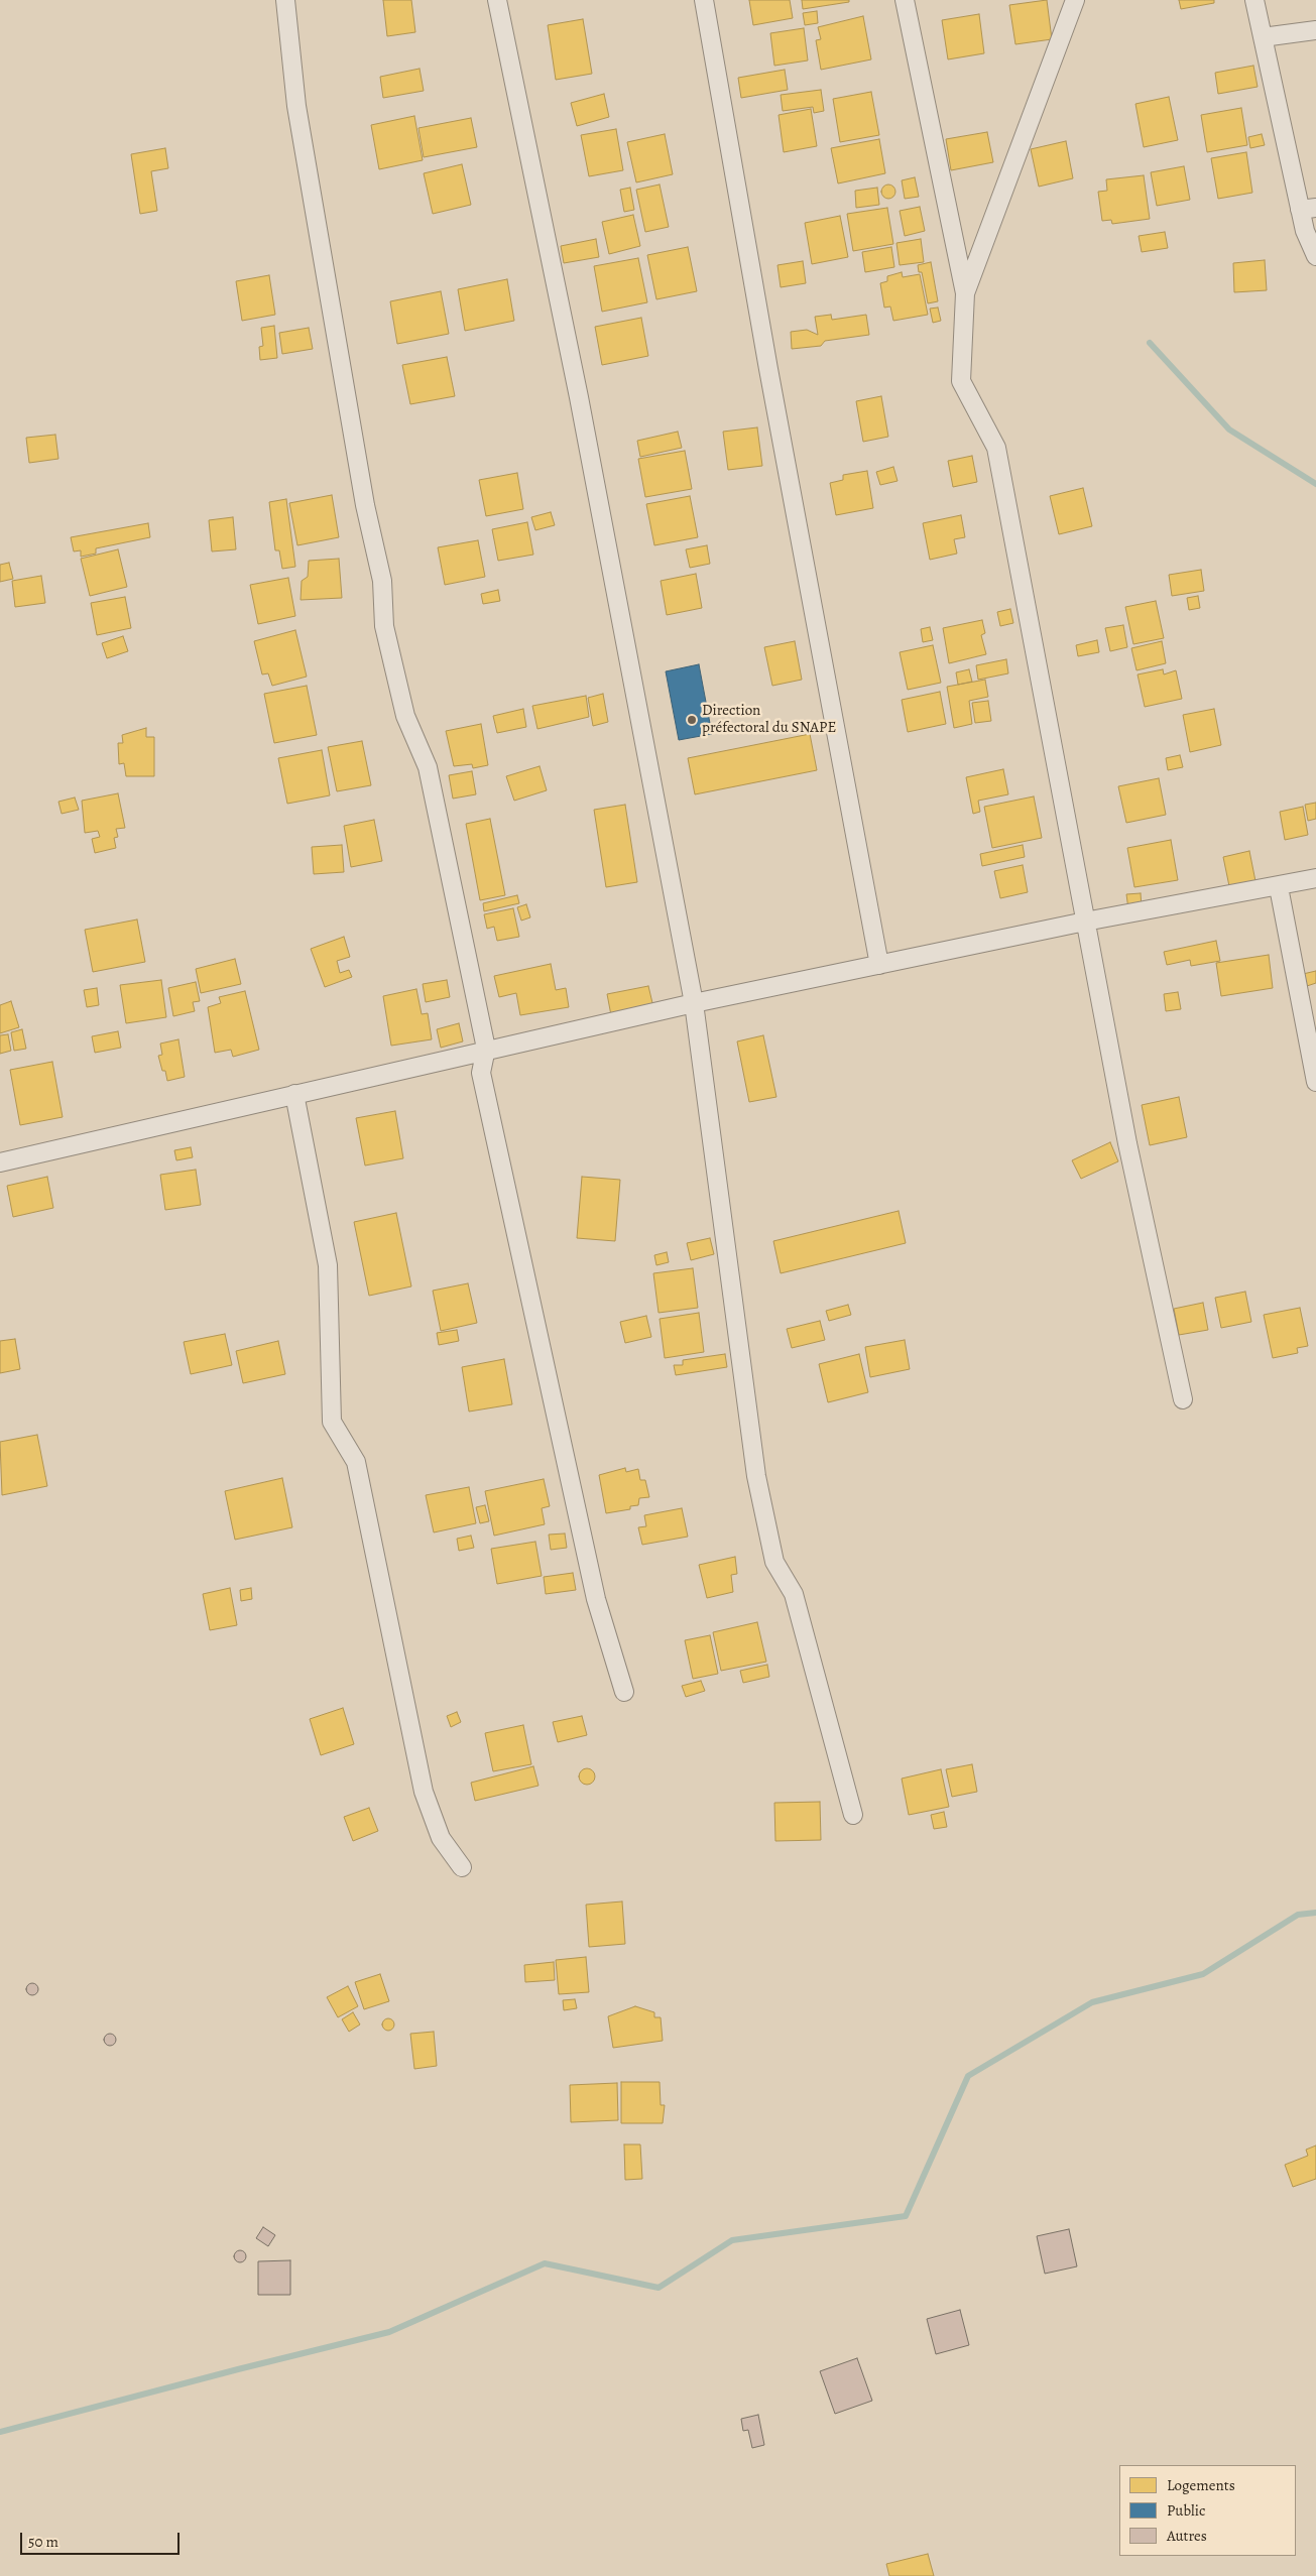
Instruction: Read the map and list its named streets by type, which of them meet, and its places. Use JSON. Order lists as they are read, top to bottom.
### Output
{
  "places": ["Direction préfectoral du SNAPE"],
  "legend": ["Logements", "Public", "Autres"],
  "scale_bar": "50 m"
}
